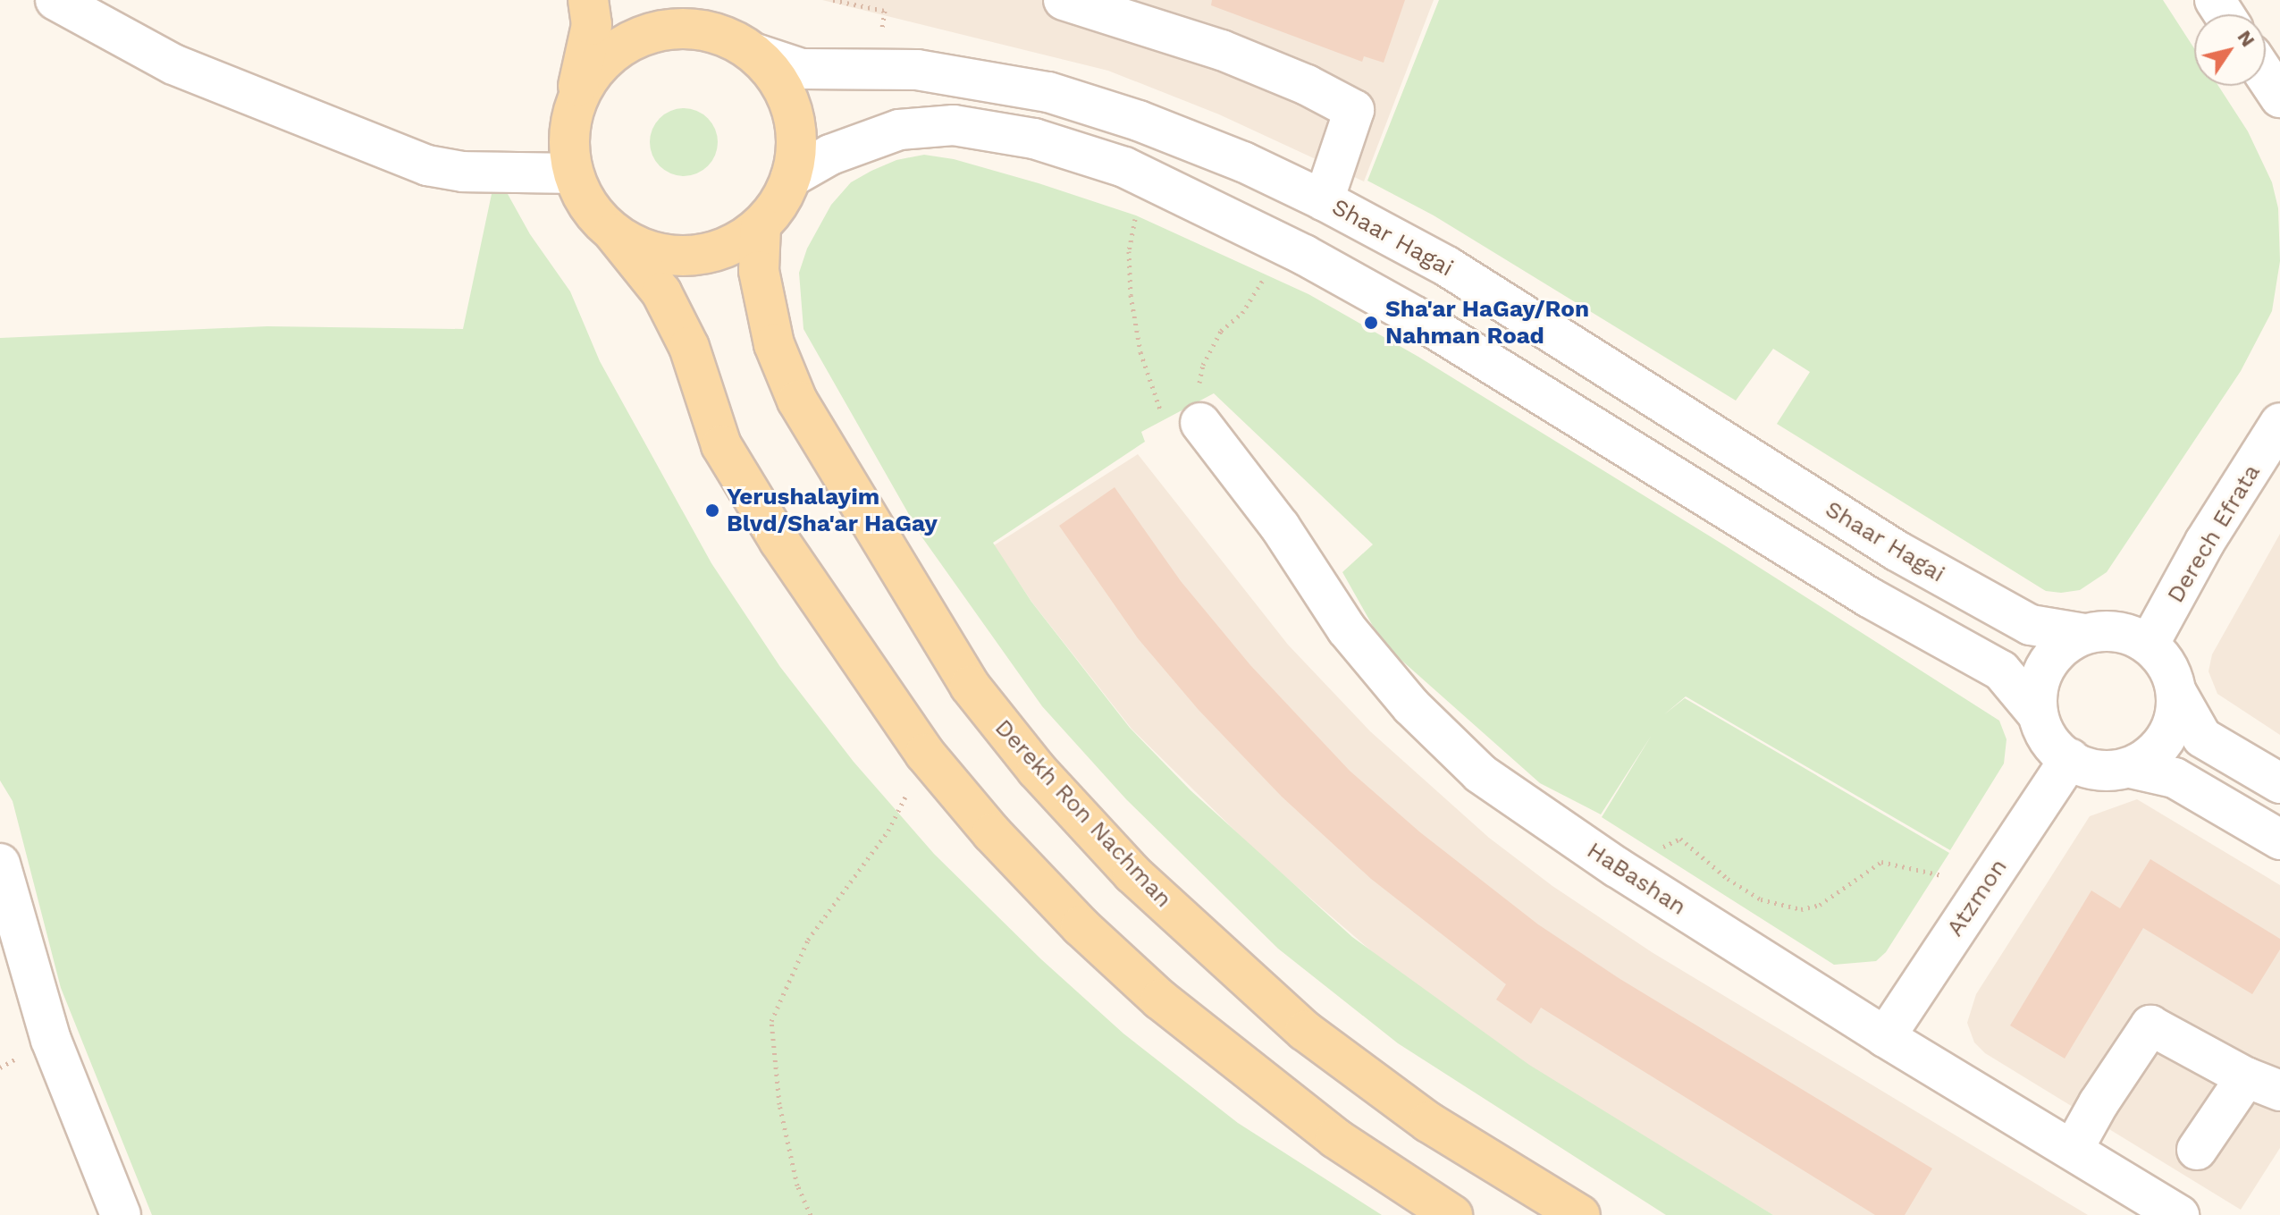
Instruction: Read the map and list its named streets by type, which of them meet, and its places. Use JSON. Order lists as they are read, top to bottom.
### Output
{
  "streets": {
    "main road": ["Derekh Ron Nachman"],
    "street": [
      "Shaar Hagai",
      "Derech Efrata",
      "HaBashan",
      "Atzmon"
    ]
  },
  "crossings": [
    ["Shaar Hagai", "Derech Efrata"],
    ["Shaar Hagai", "Derekh Ron Nachman"],
    ["Shaar Hagai", "Atzmon"],
    ["Derech Efrata", "Atzmon"],
    ["HaBashan", "Atzmon"]
  ],
  "places": ["Sha'ar HaGay/Ron Nahman Road", "Yerushalayim Blvd/Sha'ar HaGay"],
  "north": "top right"
}
